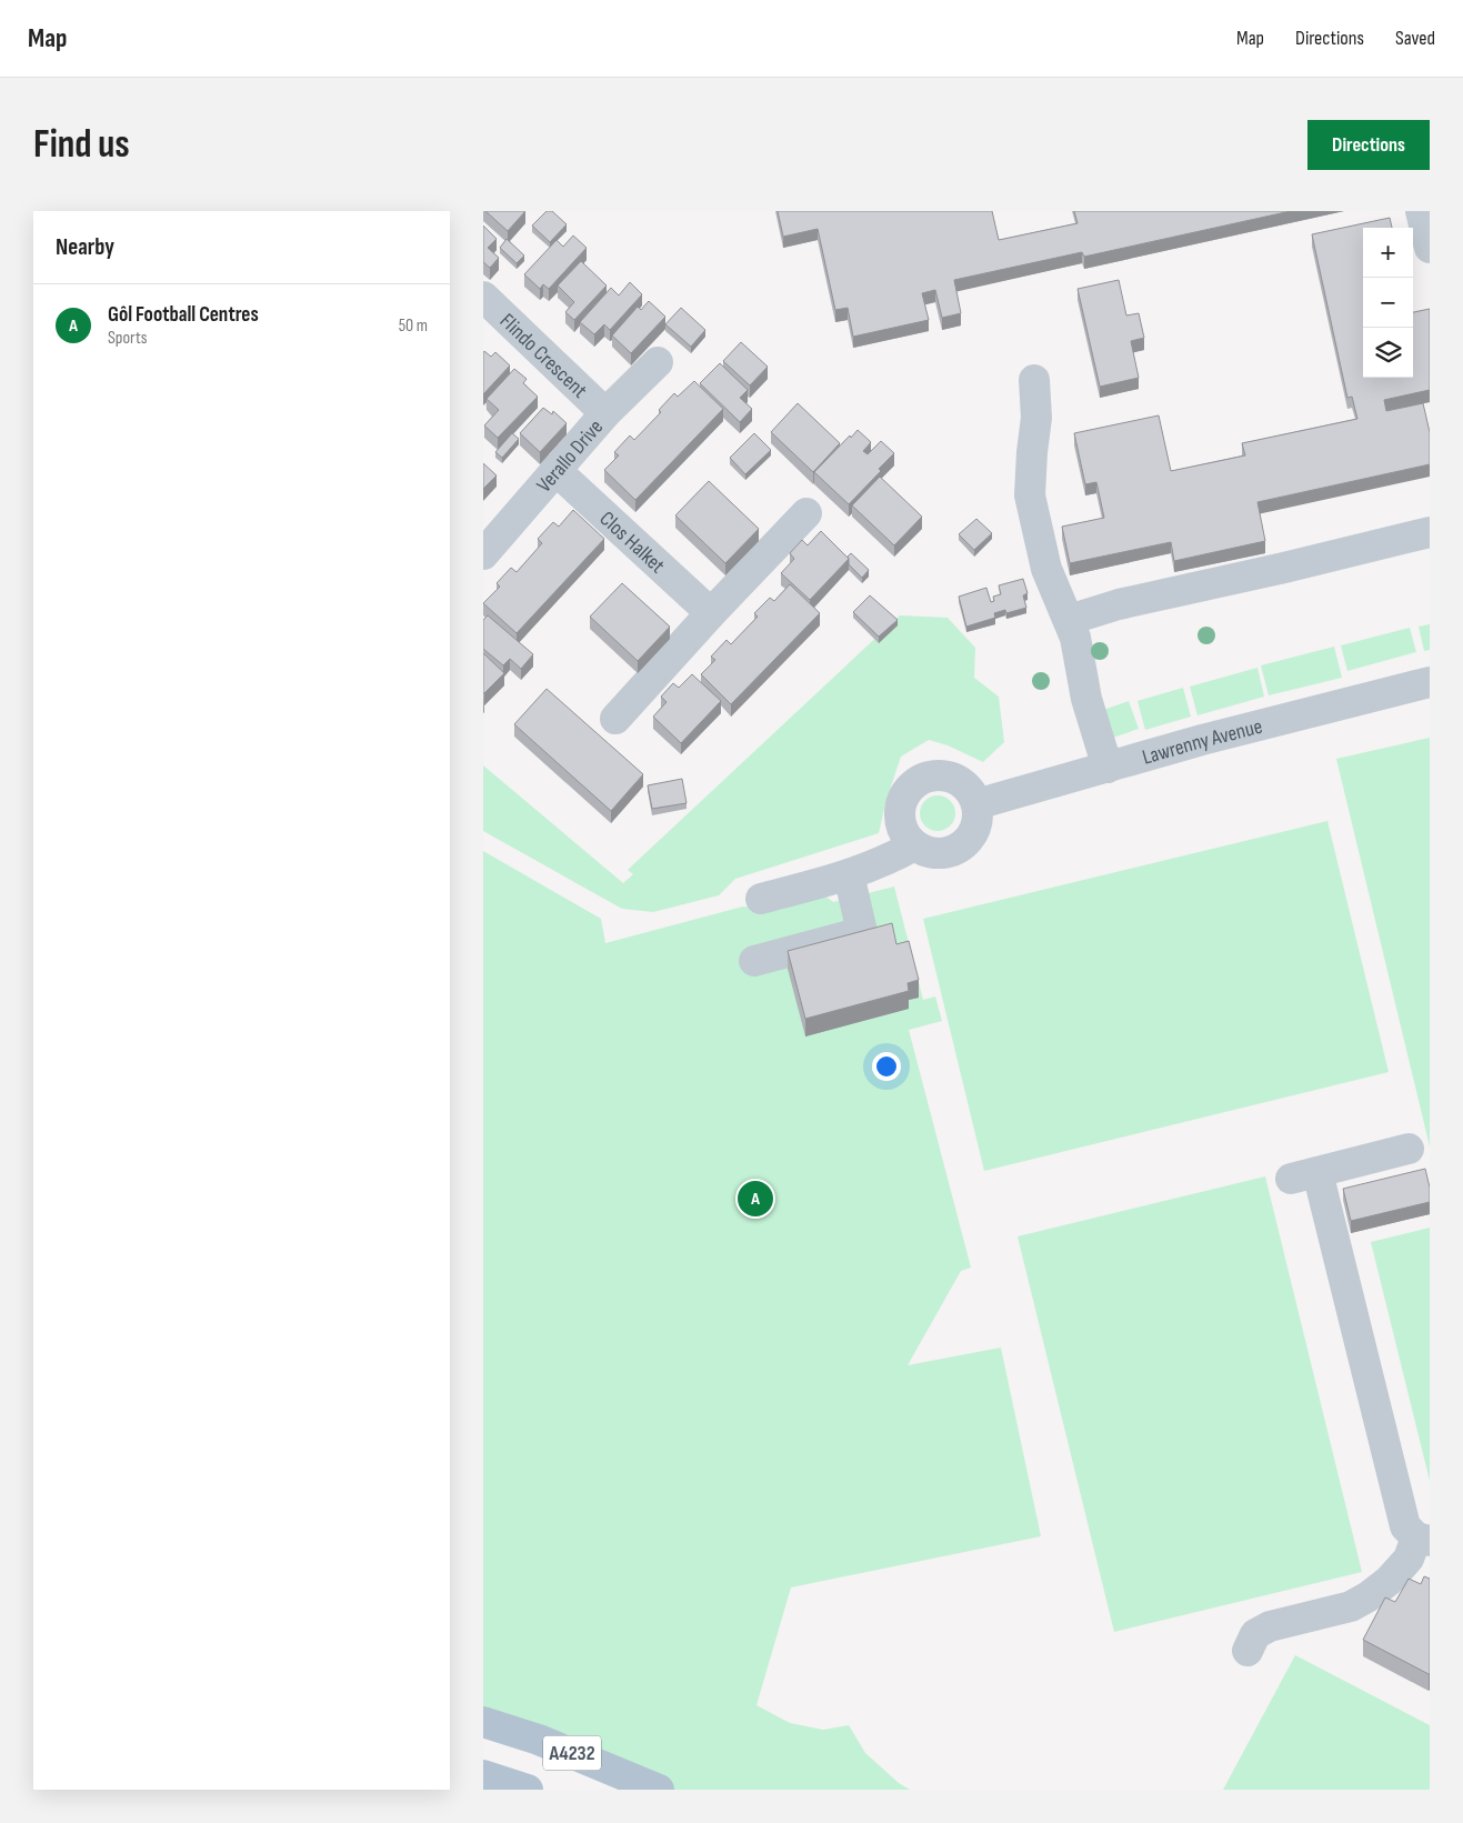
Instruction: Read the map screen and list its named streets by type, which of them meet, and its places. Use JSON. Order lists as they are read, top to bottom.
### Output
{
  "streets": {
    "main road": ["A4232"],
    "street": [
      "Flindo Crescent",
      "Verallo Drive",
      "Clos Halket",
      "Lawrenny Avenue"
    ]
  },
  "crossings": [
    ["Flindo Crescent", "Verallo Drive"],
    ["Verallo Drive", "Clos Halket"]
  ],
  "page": {
    "header": "Map",
    "nav": ["Map", "Directions", "Saved"],
    "buttons": "Directions",
    "title": "Find us",
    "heading": "Nearby",
    "map_buttons": ["+", "−"],
    "list": [
      {
        "mark": "A",
        "name": "Gôl Football Centres",
        "note": "Sports",
        "value": "50 m"
      }
    ],
    "pins": "A"
  }
}
